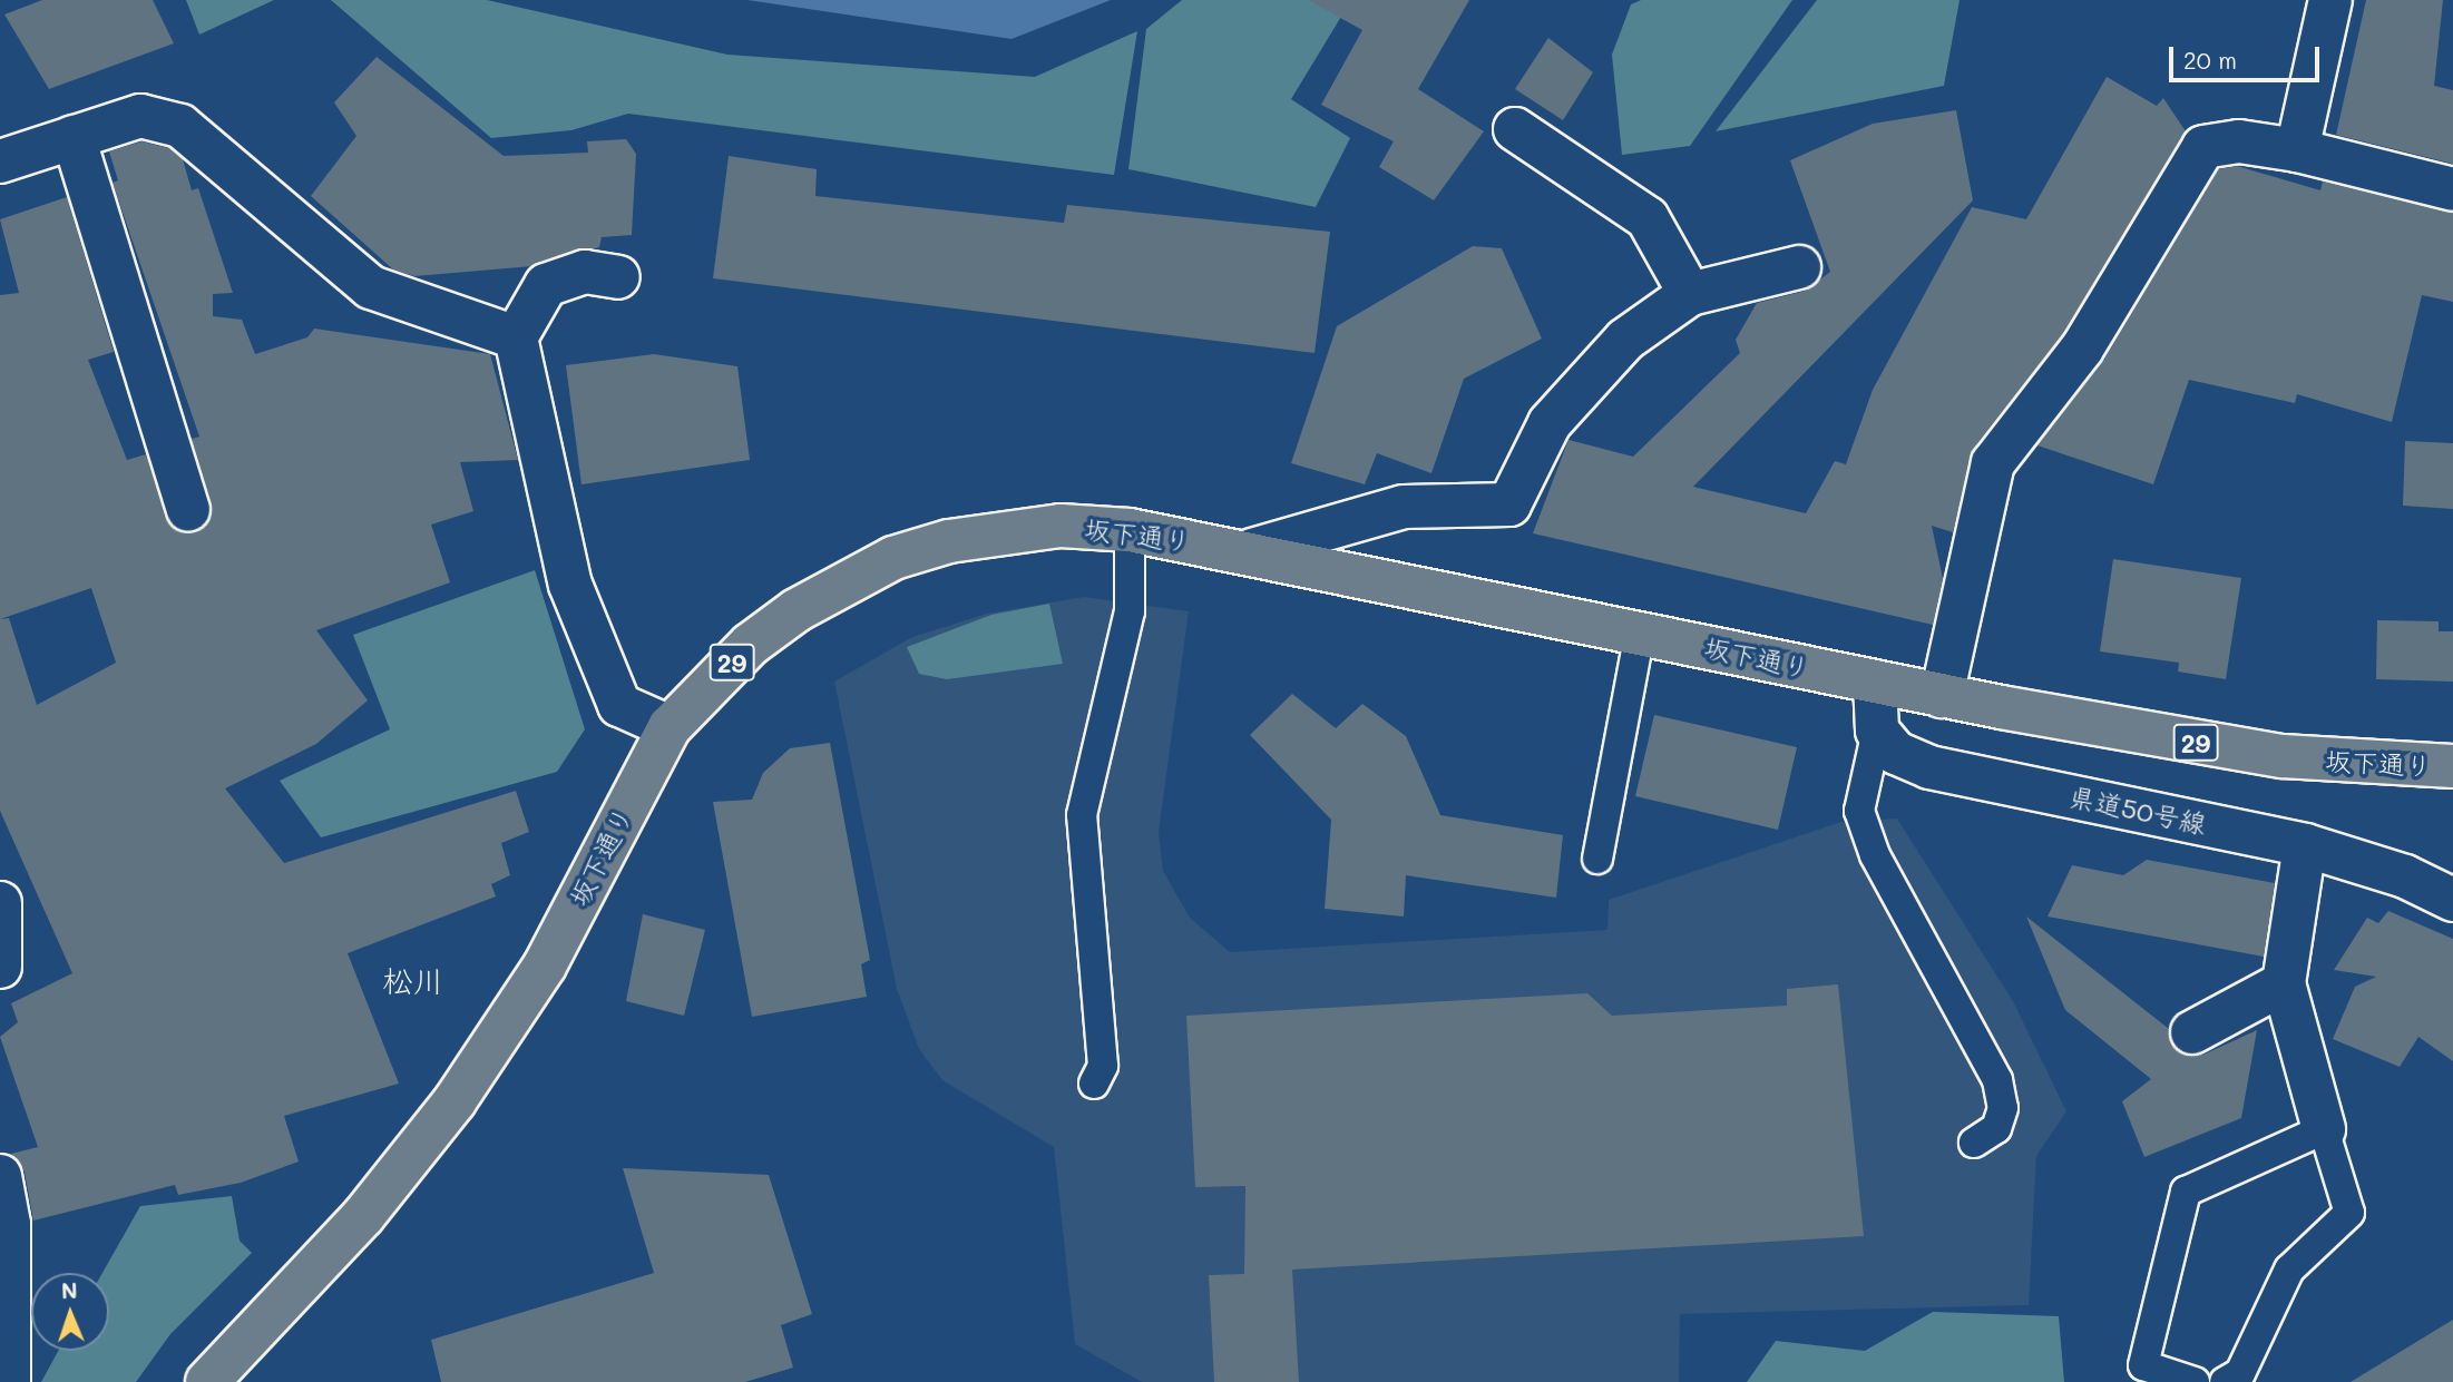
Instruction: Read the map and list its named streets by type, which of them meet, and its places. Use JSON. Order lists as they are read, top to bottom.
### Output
{
  "streets": {
    "main road": ["坂下通り", "29"],
    "street": ["県道50号線"]
  },
  "districts": ["松川"],
  "scale_bar": "20 m",
  "north": "top"
}
